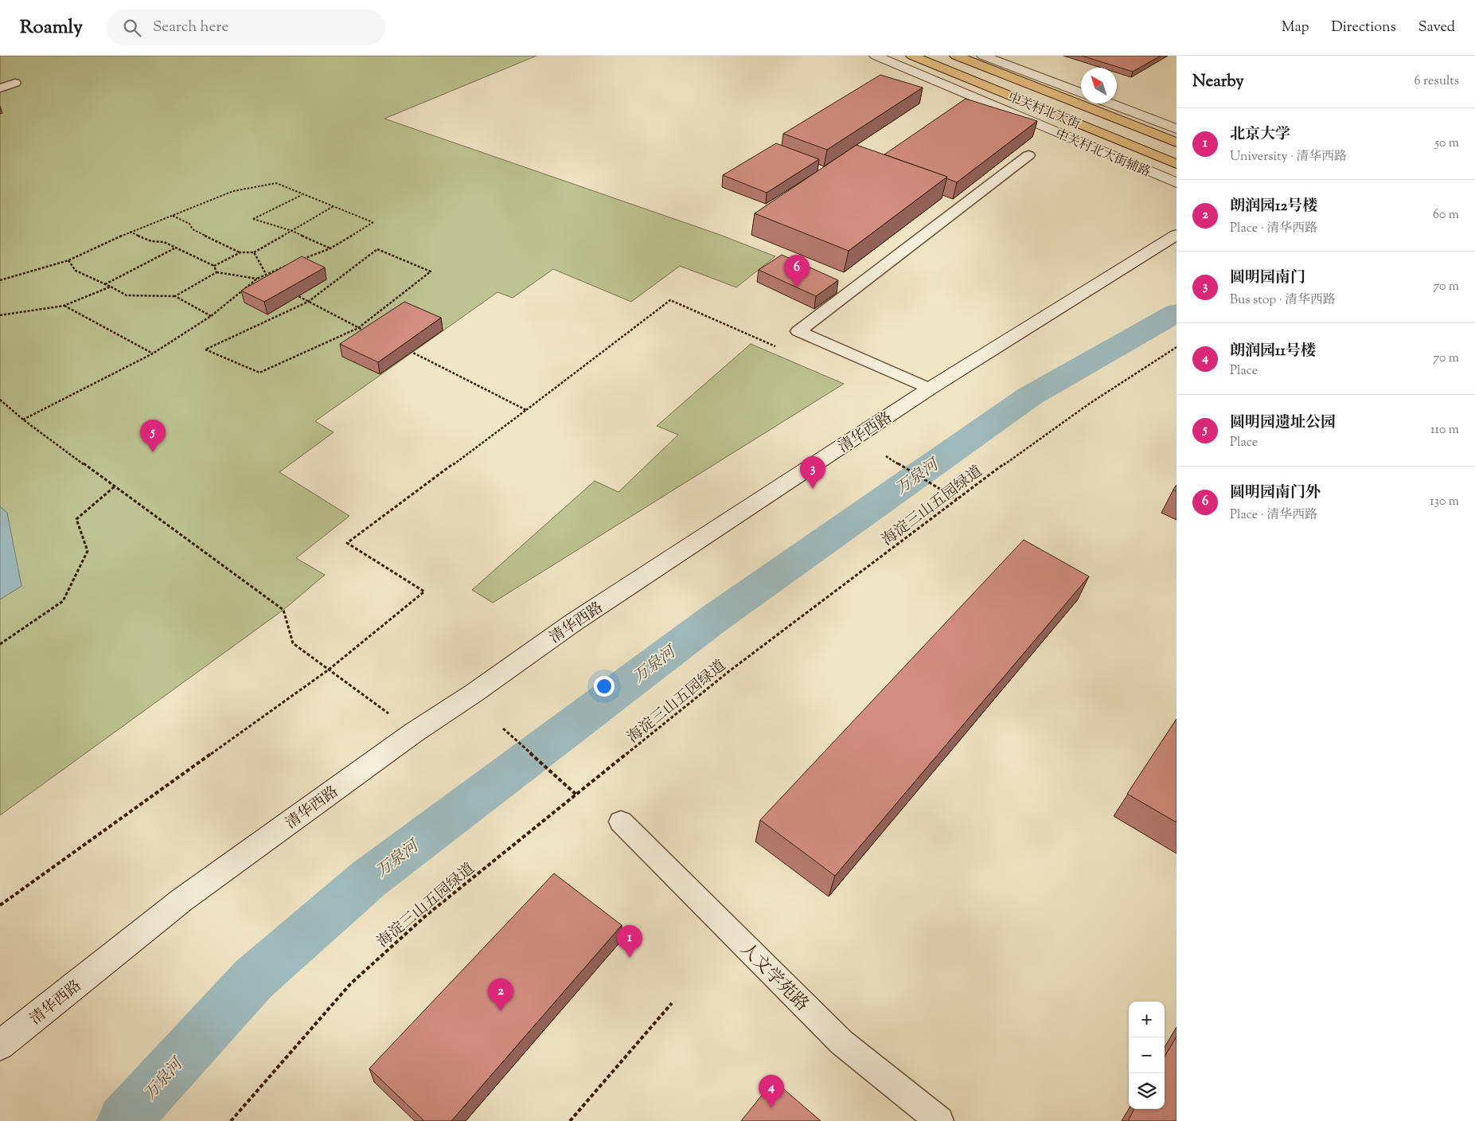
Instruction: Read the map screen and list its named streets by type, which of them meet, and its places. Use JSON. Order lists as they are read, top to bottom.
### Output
{
  "streets": {
    "main road": ["中关村北大街", "中关村北大街辅路", "清华西路"],
    "lane": ["人文学苑路"],
    "path": ["海淀三山五园绿道"]
  },
  "water": ["万泉河"],
  "north": "top left",
  "page": {
    "header": "Roamly",
    "search": "Search here",
    "nav": ["Map", "Directions", "Saved"],
    "heading": ["Nearby", "6 results"],
    "list": [
      {
        "mark": "1",
        "name": "北京大学",
        "note": "University · 清华西路",
        "value": "50 m"
      },
      {
        "mark": "2",
        "name": "朗润园12号楼",
        "note": "Place · 清华西路",
        "value": "60 m"
      },
      {
        "mark": "3",
        "name": "圆明园南门",
        "note": "Bus stop · 清华西路",
        "value": "70 m"
      },
      {
        "mark": "4",
        "name": "朗润园11号楼",
        "note": "Place",
        "value": "70 m"
      },
      {
        "mark": "5",
        "name": "圆明园遗址公园",
        "note": "Place",
        "value": "110 m"
      },
      {
        "mark": "6",
        "name": "圆明园南门外",
        "note": "Place · 清华西路",
        "value": "130 m"
      }
    ],
    "pins": [
      "6",
      "5",
      "3",
      "1",
      "2",
      "4"
    ],
    "map_buttons": ["+", "−"]
  }
}
